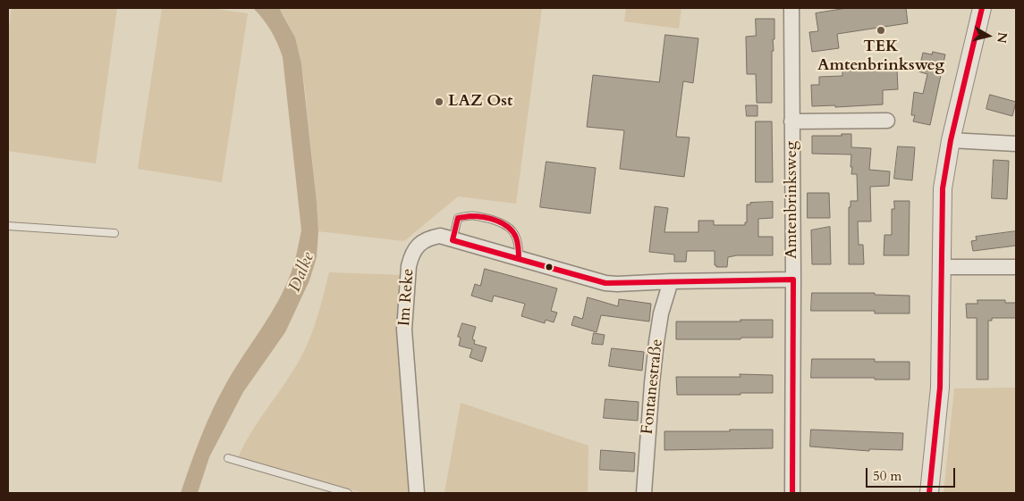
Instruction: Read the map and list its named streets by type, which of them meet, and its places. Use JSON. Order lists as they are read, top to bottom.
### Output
{
  "streets": {
    "street": ["Amtenbrinksweg", "Im Reke", "Fontanestraße"]
  },
  "crossings": [
    ["Amtenbrinksweg", "Im Reke"],
    ["Im Reke", "Fontanestraße"]
  ],
  "water": ["Dalke"],
  "places": ["TEK Amtenbrinksweg", "LAZ Ost"],
  "scale_bar": "50 m",
  "north": "right"
}
